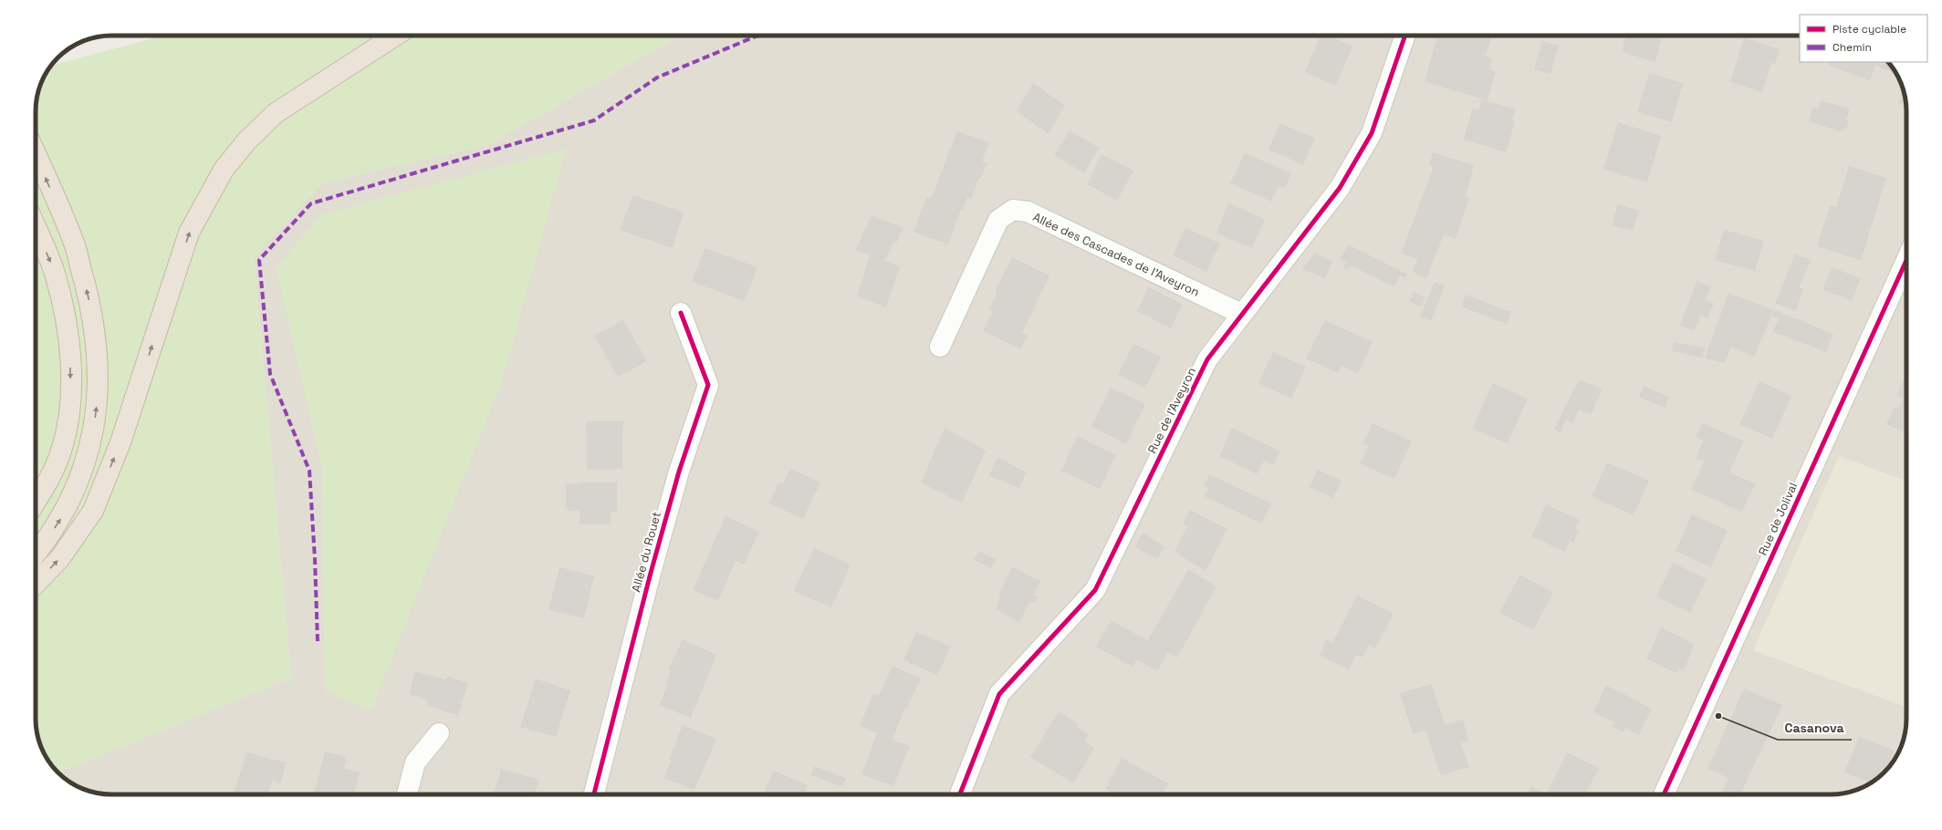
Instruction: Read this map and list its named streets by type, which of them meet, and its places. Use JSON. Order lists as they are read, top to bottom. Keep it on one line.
{"streets":{"street":["Allée des Cascades de l'Aveyron","Rue de l'Aveyron","Rue de Jolival","Allée du Rouet"]},"crossings":[["Allée des Cascades de l'Aveyron","Rue de l'Aveyron"]],"places":["Casanova"],"legend":["Piste cyclable","Chemin"]}
